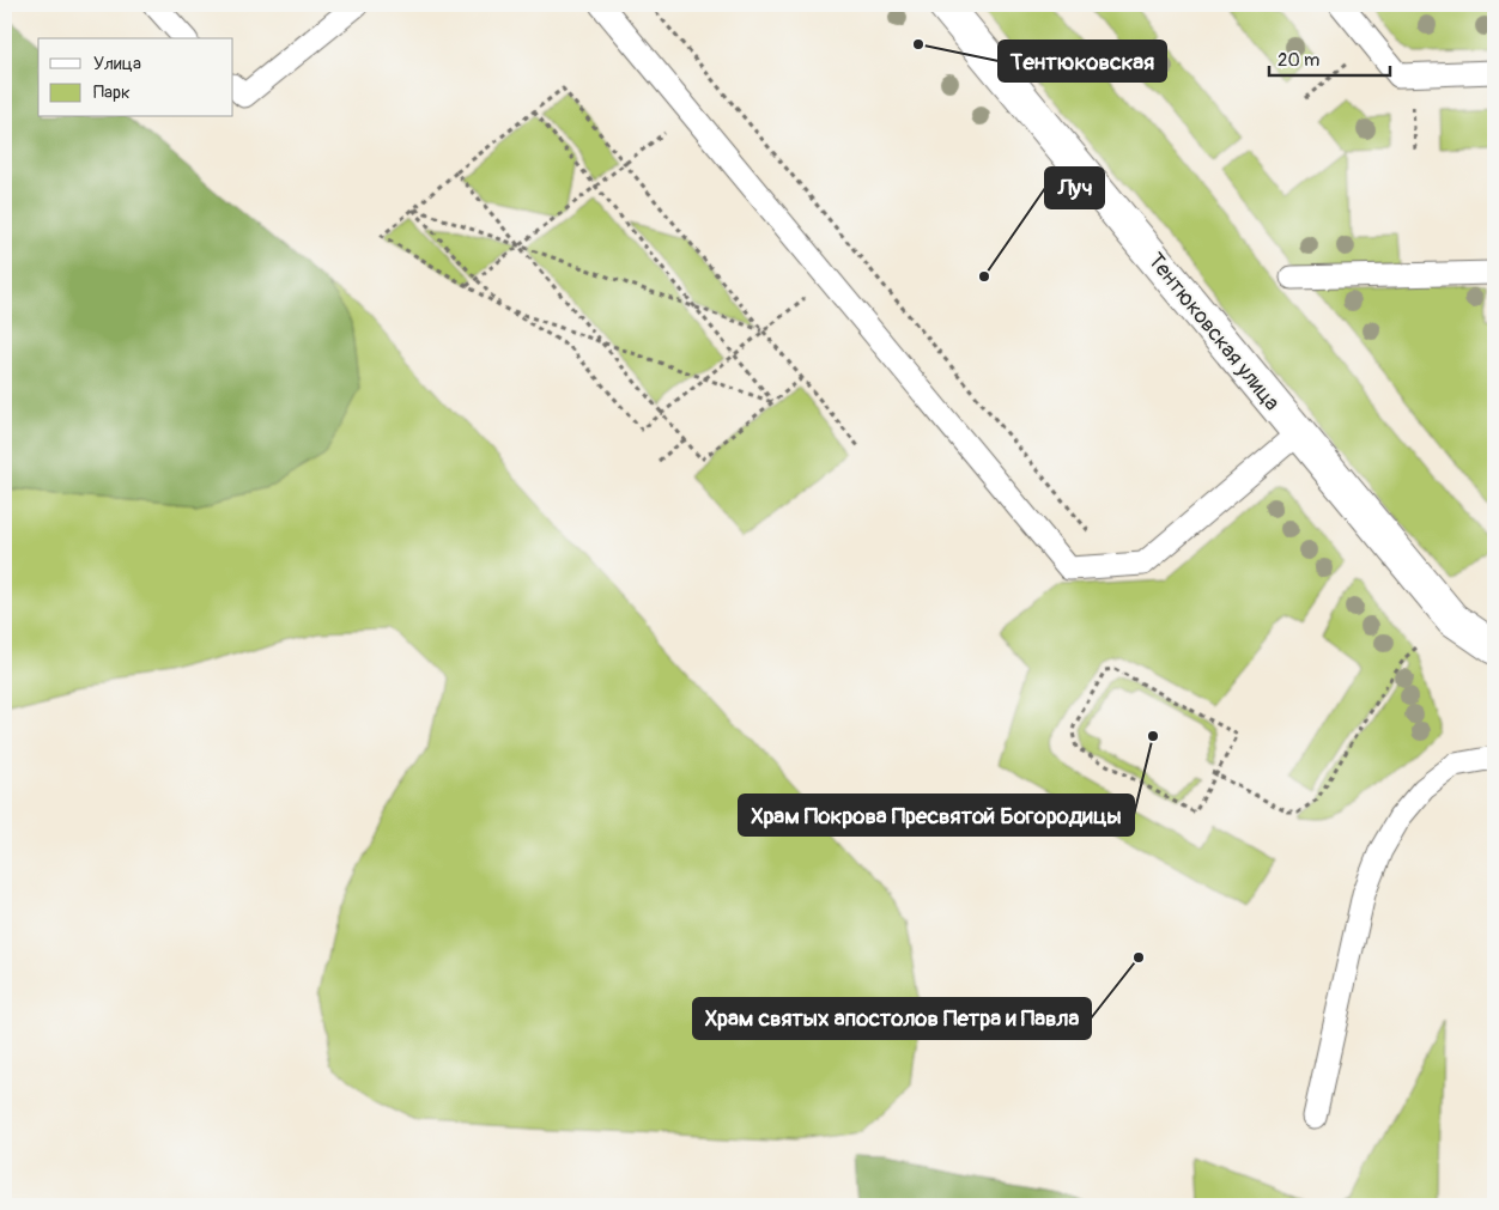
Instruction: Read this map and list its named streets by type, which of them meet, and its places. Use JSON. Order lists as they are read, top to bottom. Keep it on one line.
{"streets":{"street":["Тентюковская улица"]},"places":["Тентюковская","Луч","Храм Покрова Пресвятой Богородицы","Храм святых апостолов Петра и Павла"],"legend":["Улица","Парк"],"scale_bar":"20 m"}
